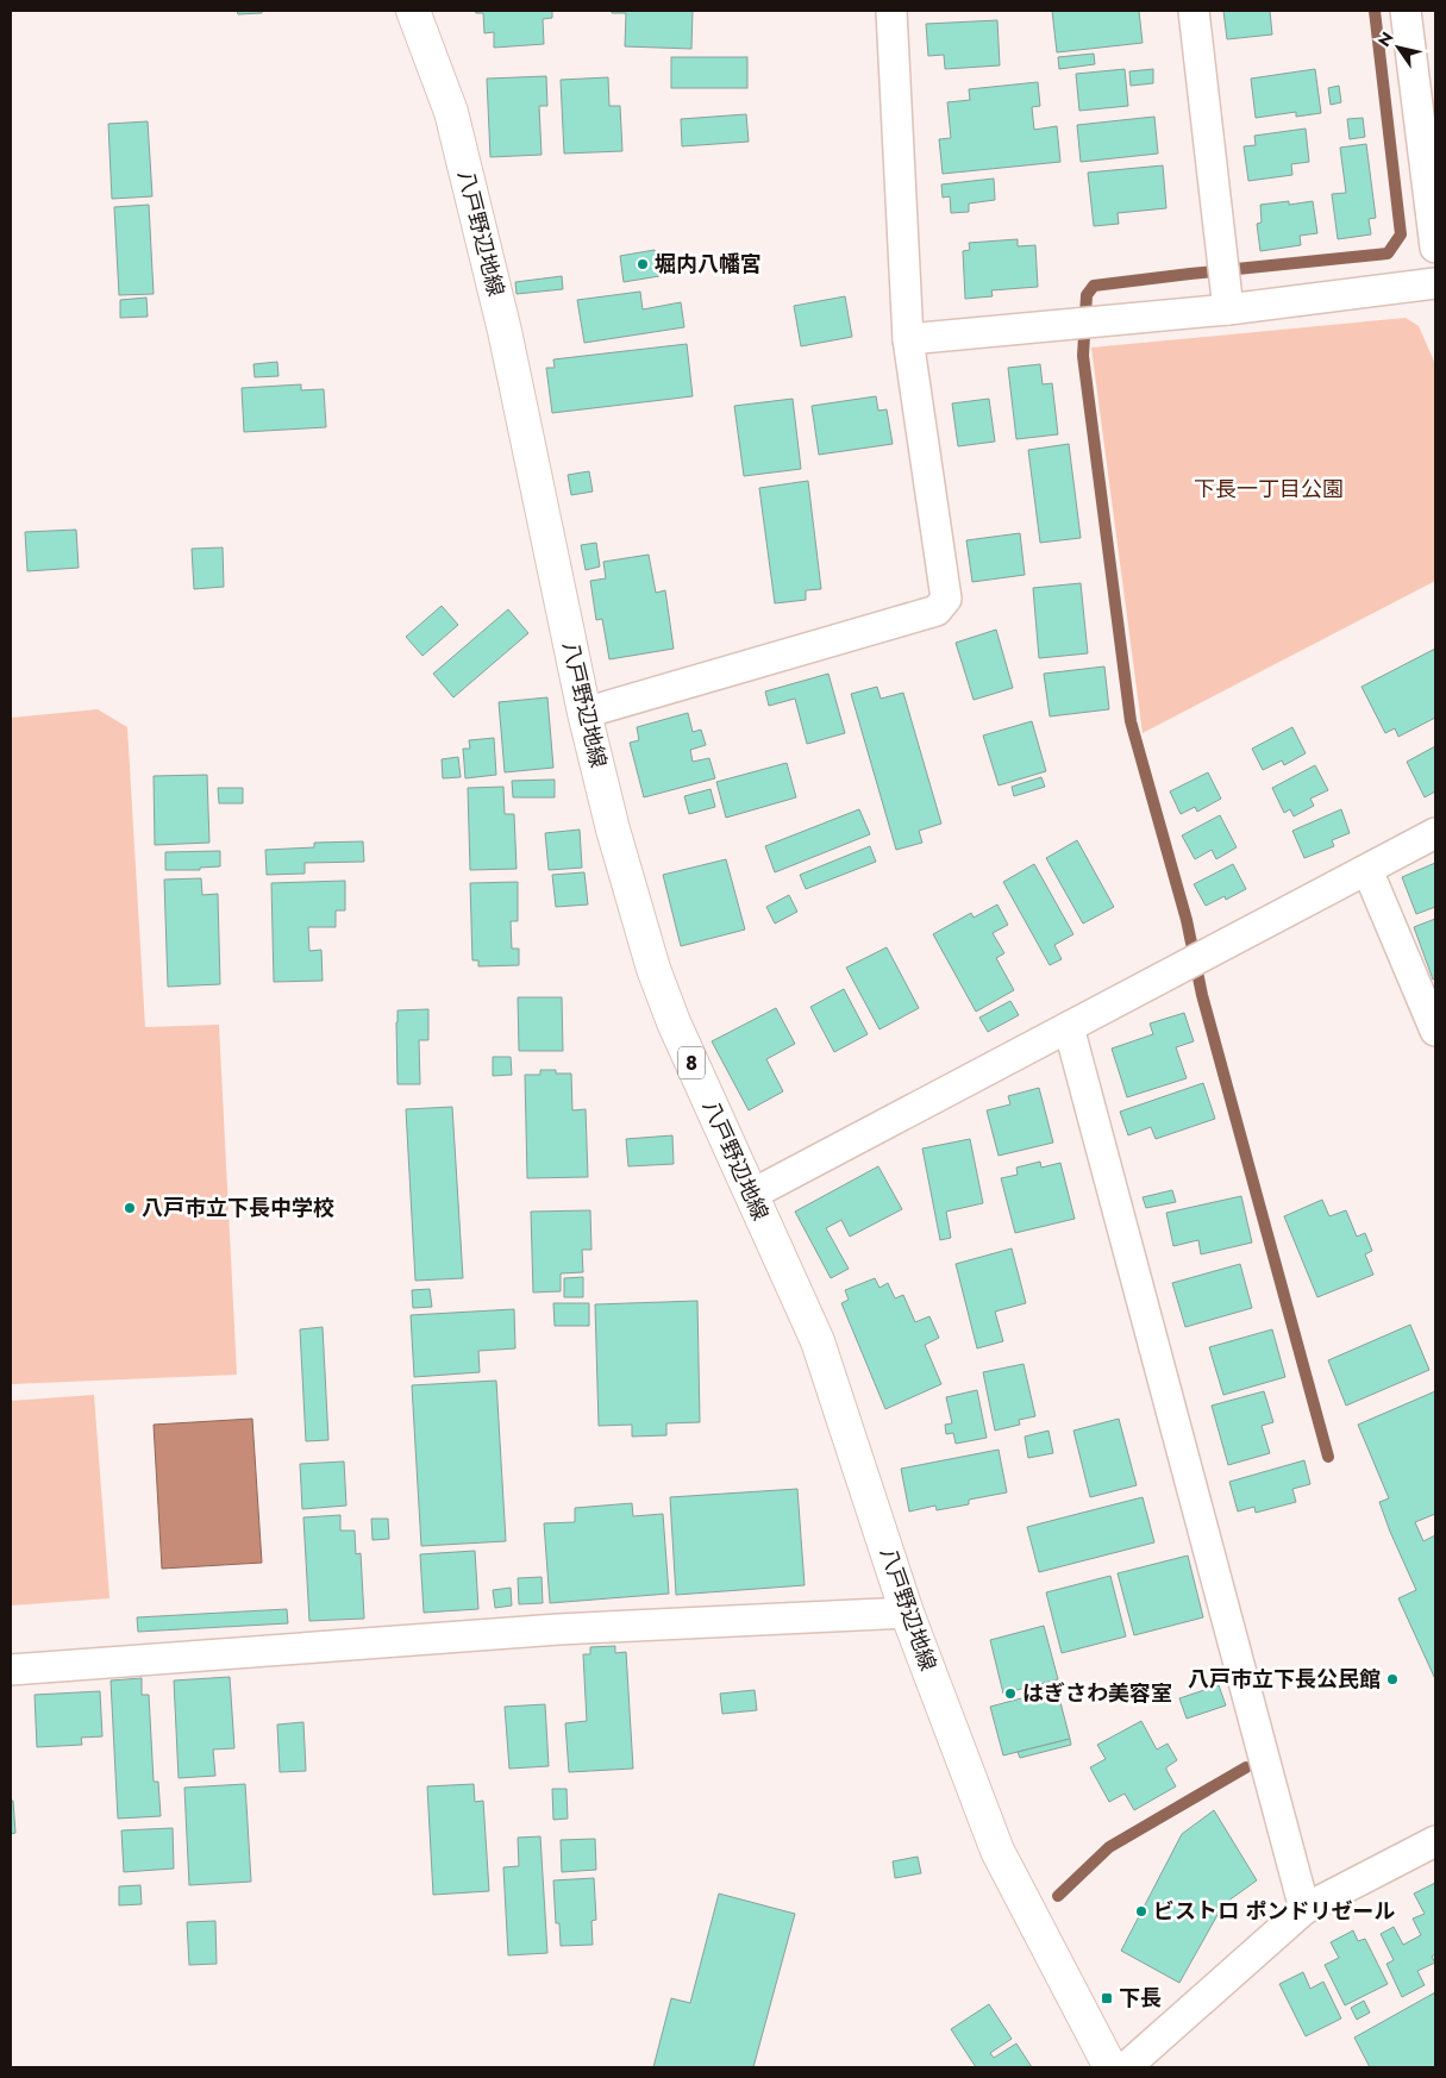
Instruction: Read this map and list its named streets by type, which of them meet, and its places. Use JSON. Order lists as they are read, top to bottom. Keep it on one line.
{"streets":{"main road":["八戸野辺地線","8"]},"parks":["下長一丁目公園"],"places":{"other":["堀内八幡宮","八戸市立下長中学校","八戸市立下長公民館","はぎさわ美容室","ビストロ ポンドリゼール"],"transit":["下長"]},"north":"top left"}
